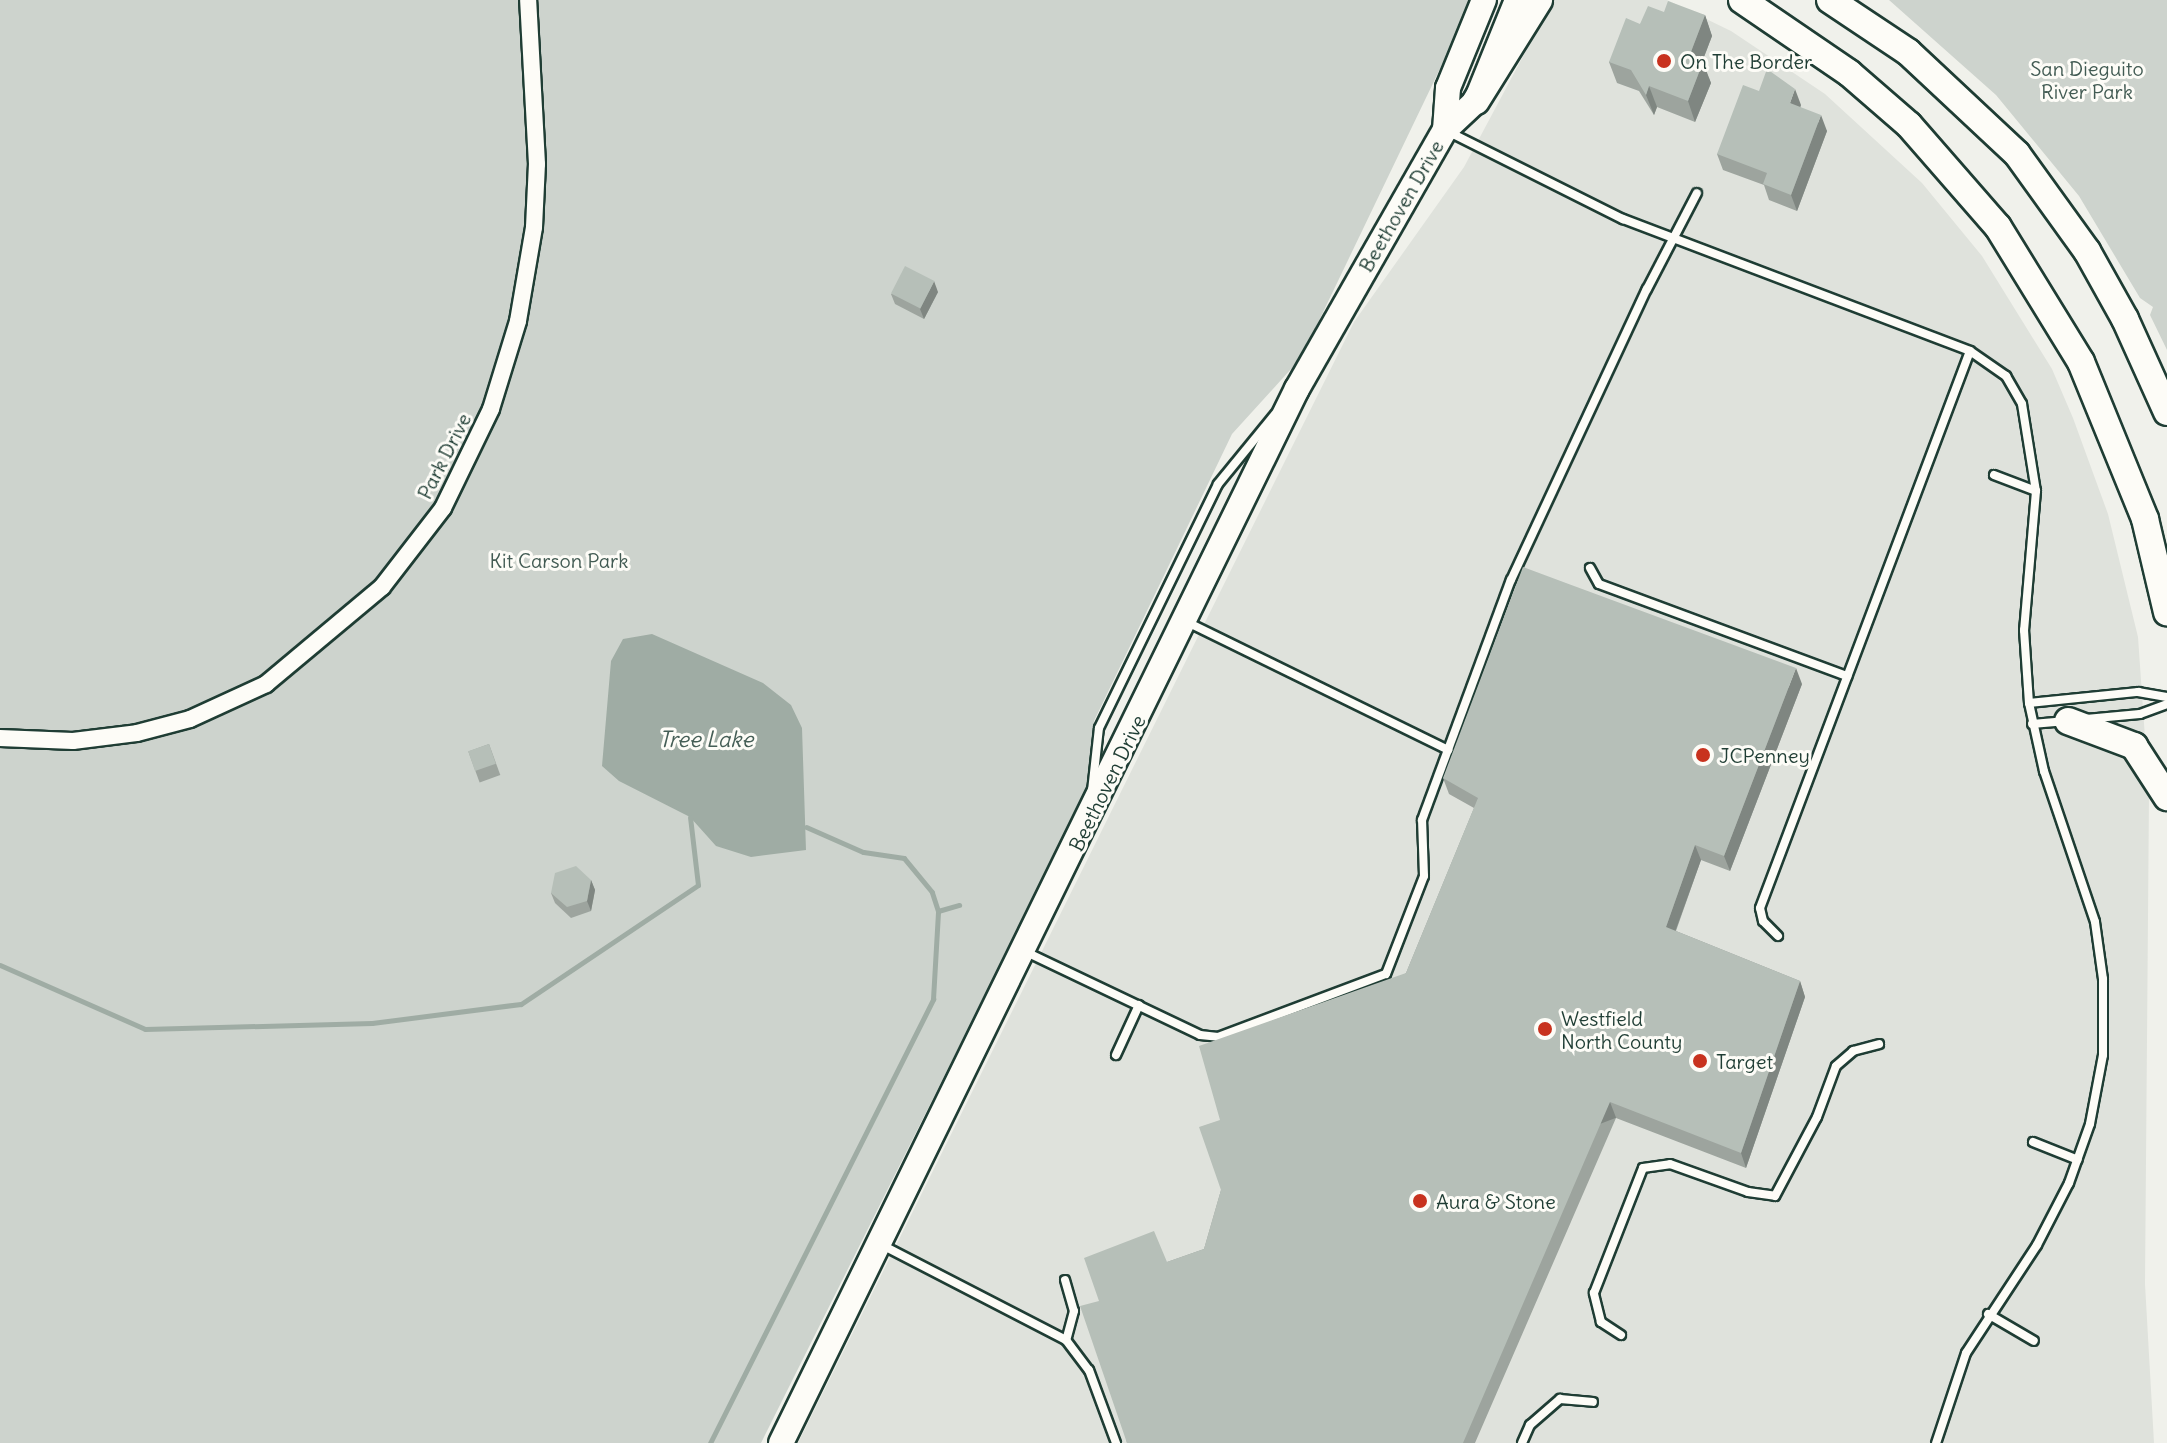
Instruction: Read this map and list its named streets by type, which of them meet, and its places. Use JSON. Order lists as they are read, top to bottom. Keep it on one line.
{"streets":{"main road":["Beethoven Drive"],"street":["Park Drive"]},"water":["Tree Lake"],"parks":["San Dieguito River Park","Kit Carson Park"],"places":["On The Border","JCPenney","Westfield North County","Target","Aura & Stone"]}
